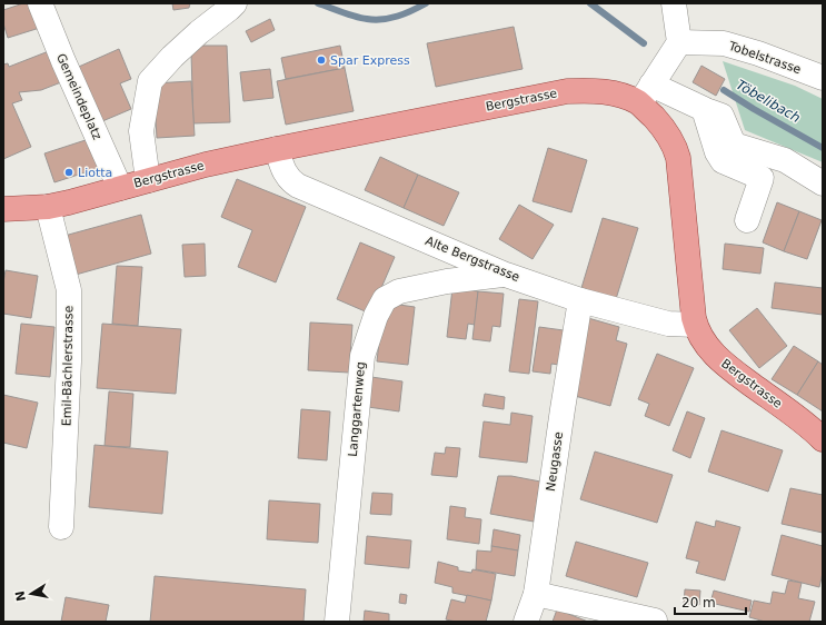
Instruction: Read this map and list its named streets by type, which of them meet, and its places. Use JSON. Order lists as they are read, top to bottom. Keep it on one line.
{"streets":{"main road":["Bergstrasse"],"street":["Tobelstrasse","Gemeindeplatz","Alte Bergstrasse","Emil-Bächlerstrasse","Langgartenweg","Neugasse"]},"crossings":[["Gemeindeplatz","Bergstrasse"],["Bergstrasse","Alte Bergstrasse"],["Bergstrasse","Emil-Bächlerstrasse"],["Alte Bergstrasse","Langgartenweg"],["Alte Bergstrasse","Neugasse"]],"water":["Töbelibach"],"places":["Spar Express","Liotta"],"scale_bar":"20 m","north":"left"}
